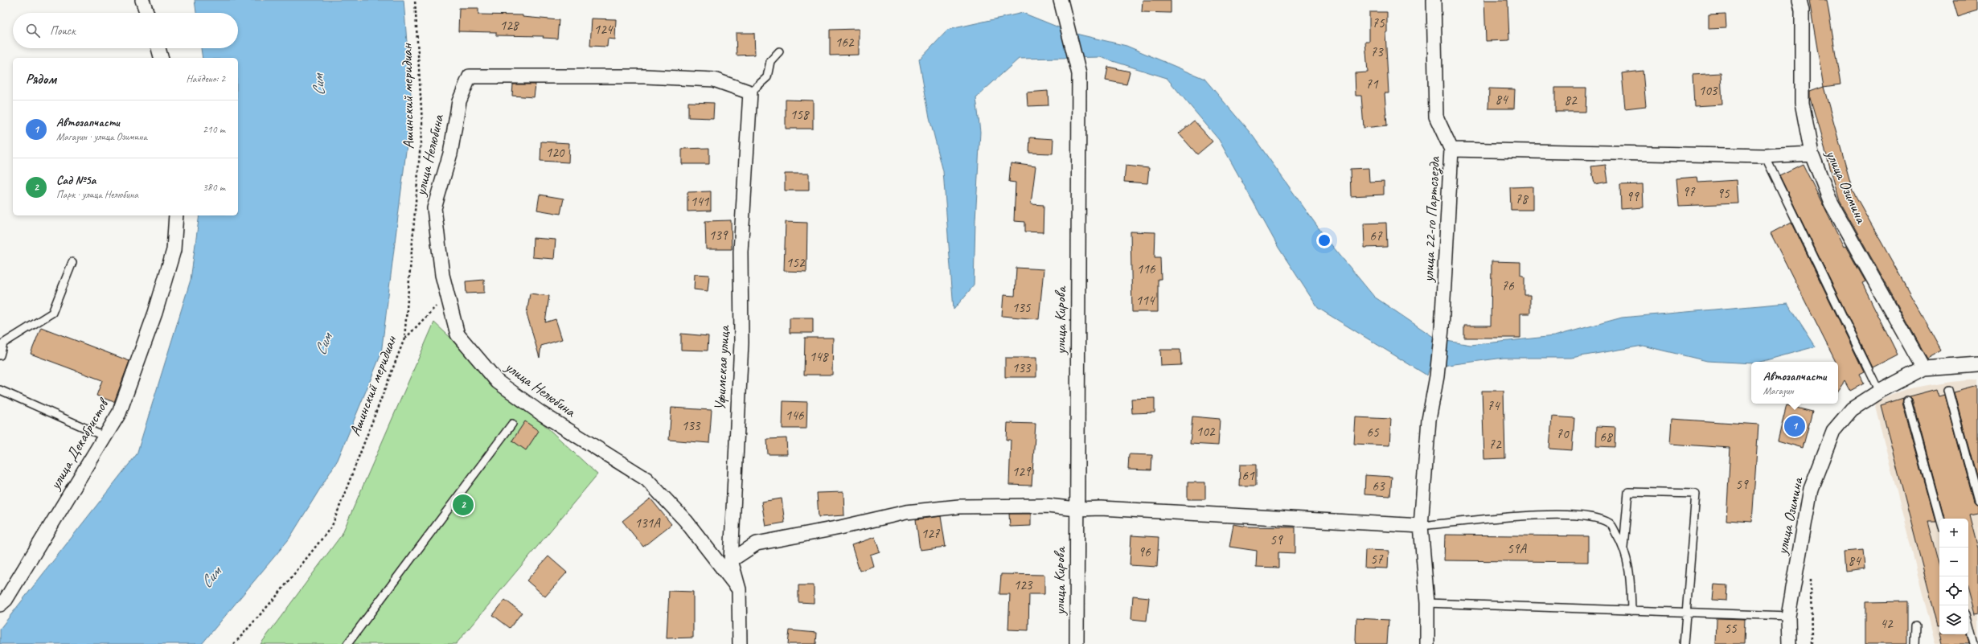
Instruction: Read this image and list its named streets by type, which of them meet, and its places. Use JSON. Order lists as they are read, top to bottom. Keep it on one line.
{"streets":{"street":["улица Нелюбина","улица Озимина","улица 22-го Партсъезда","улица Кирова","Уфимская улица","улица Декабристов"],"path":["Ашинский меридиан"]},"crossings":[["улица Нелюбина","Уфимская улица"]],"water":["Сим"],"house_numbers":["75","128","124","162","73","71","103","84","82","158","120","97","95","99","78","141","139","67","152","116","76","114","135","148","133","74","146","133","102","65","70","68","72","129","61","59","63","131А","127","59","59А","96","57","84","123","42","55"],"page":{"search":"Поиск","heading":["Рядом","Найдено: 2"],"list":[{"mark":"1","name":"Автозапчасти","note":"Магазин · улица Озимина","value":"210 m"},{"mark":"2","name":"Сад №5а","note":"Парк · улица Нелюбина","value":"380 m"}],"popup":["Автозапчасти","Магазин"],"pins":["1","2"],"map_buttons":["+","−"]}}
